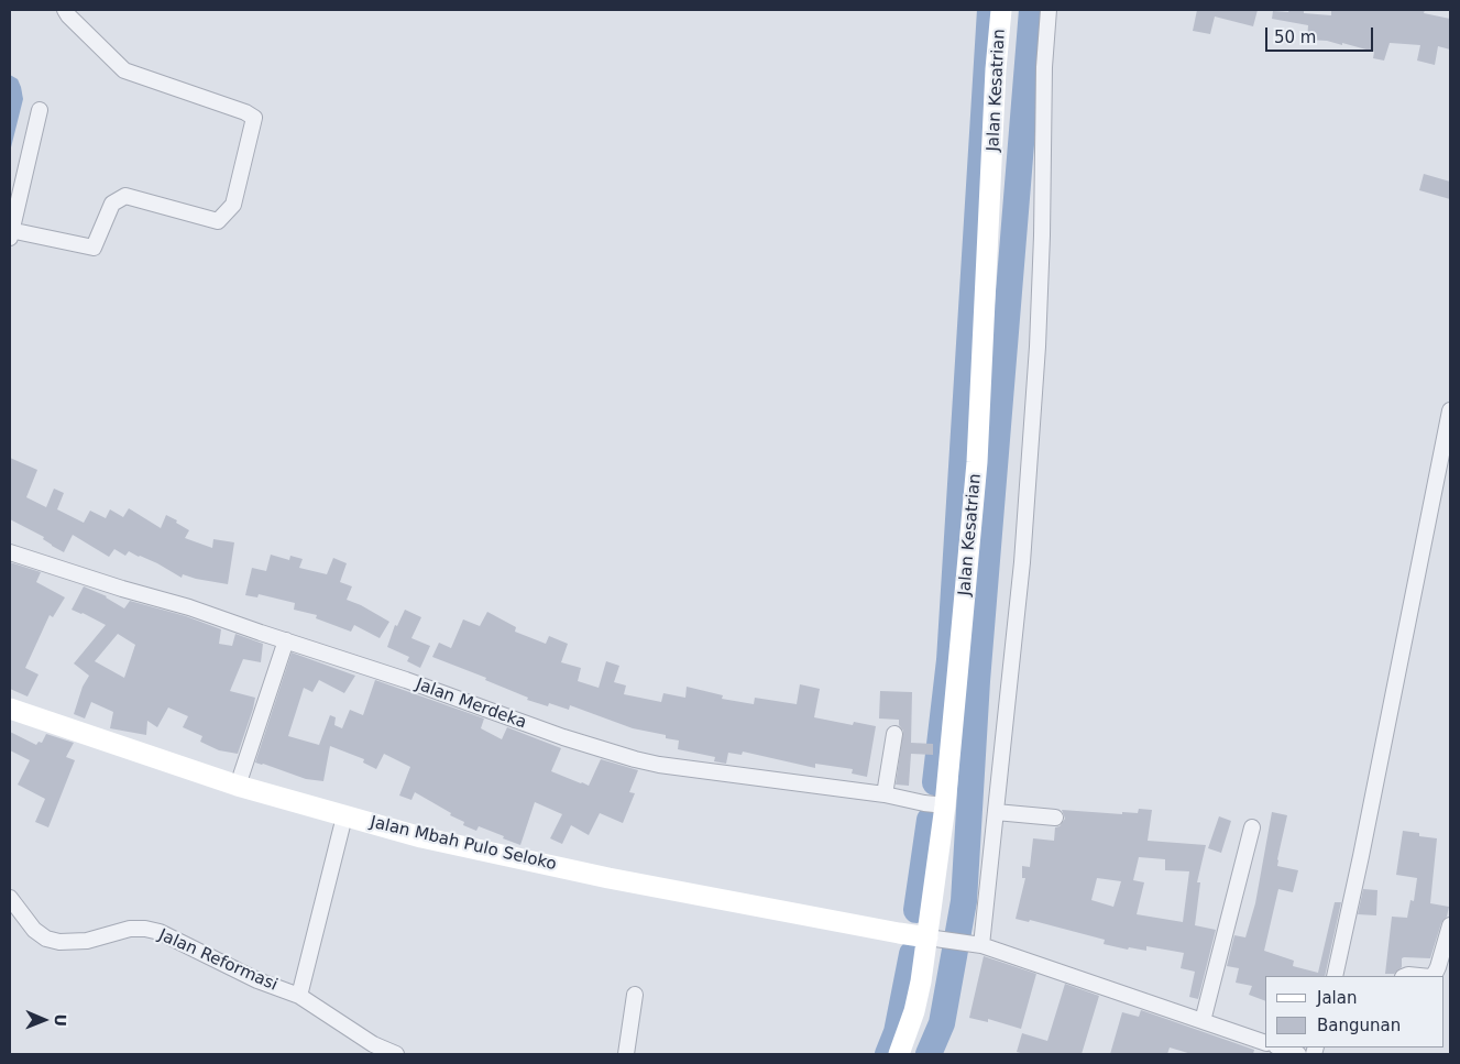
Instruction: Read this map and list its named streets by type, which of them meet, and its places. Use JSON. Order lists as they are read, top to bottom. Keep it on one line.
{"streets":{"street":["Jalan Kesatrian","Jalan Merdeka","Jalan Mbah Pulo Seloko","Jalan Reformasi"]},"crossings":[["Jalan Kesatrian","Jalan Merdeka"],["Jalan Kesatrian","Jalan Mbah Pulo Seloko"]],"legend":["Jalan","Bangunan"],"scale_bar":"50 m","north":"right"}
